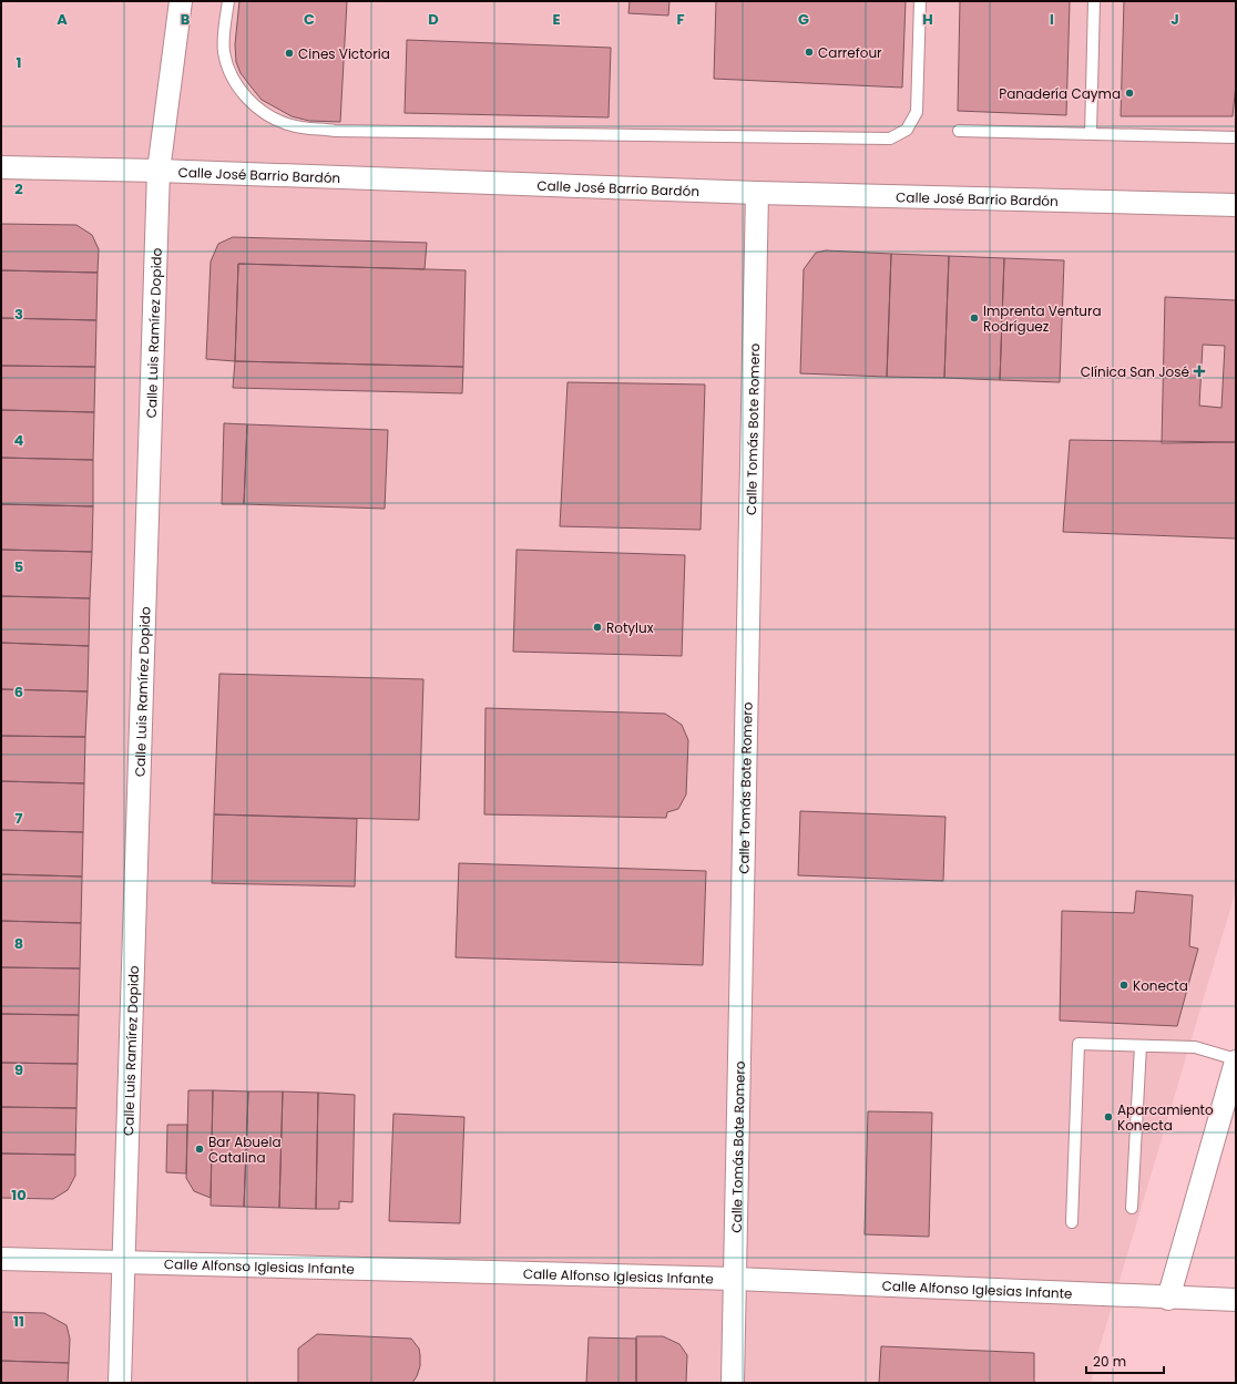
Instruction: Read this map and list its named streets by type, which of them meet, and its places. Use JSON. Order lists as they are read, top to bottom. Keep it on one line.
{"streets":{"street":["Calle José Barrio Bardón","Calle Luis Ramírez Dopido","Calle Tomás Bote Romero","Calle Alfonso Iglesias Infante"]},"crossings":[["Calle José Barrio Bardón","Calle Luis Ramírez Dopido"],["Calle José Barrio Bardón","Calle Tomás Bote Romero"],["Calle Luis Ramírez Dopido","Calle Alfonso Iglesias Infante"],["Calle Tomás Bote Romero","Calle Alfonso Iglesias Infante"]],"places":{"other":["Carrefour","Cines Victoria","Panadería Cayma","Imprenta Ventura Rodríguez","Rotylux","Konecta","Aparcamiento Konecta","Bar Abuela Catalina"],"health":["Clínica San José"]},"scale_bar":"20 m","grid":{"columns":["A","B","C","D","E","F","G","H","I","J"],"rows":["1","2","3","4","5","6","7","8","9","10","11"]}}
